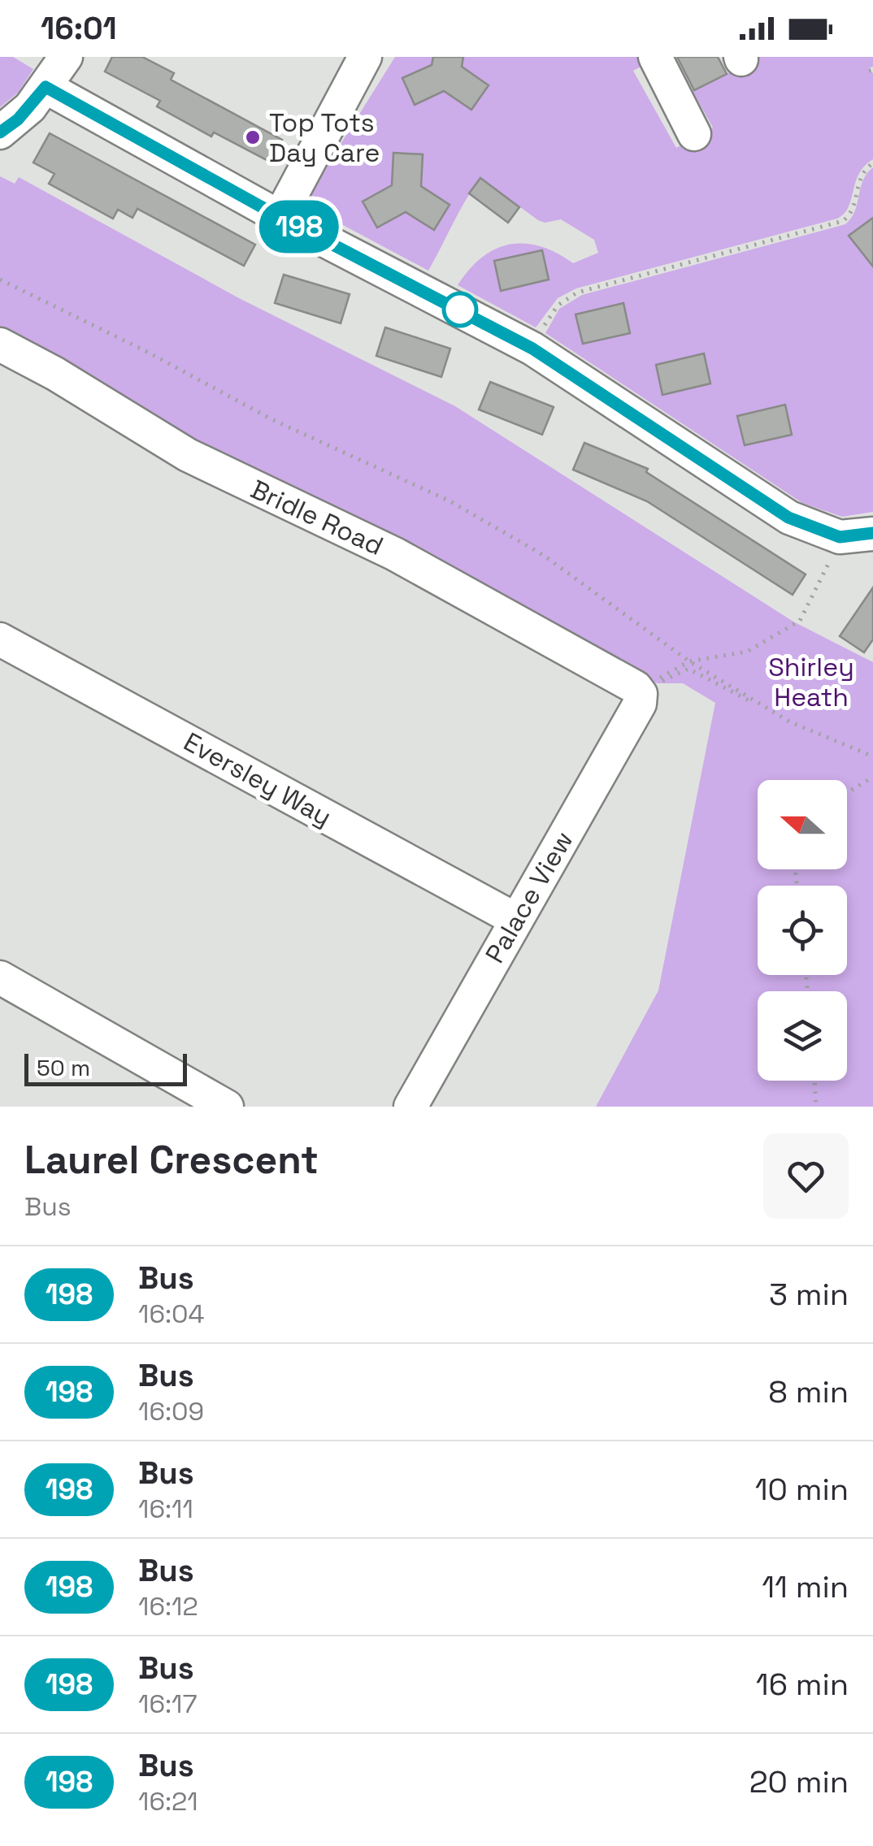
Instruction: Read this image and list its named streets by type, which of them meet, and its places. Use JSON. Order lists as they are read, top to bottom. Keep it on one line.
{"streets":{"street":["Bridle Road","Eversley Way","Palace View"]},"crossings":[["Bridle Road","Palace View"],["Eversley Way","Palace View"]],"parks":["Shirley Heath"],"places":["Top Tots Day Care"],"lines":["bus line 198"],"scale_bar":"50 m","north":"left","page":{"status":"16:01","on_map":"198","scale":"50 m","heading":["Laurel Crescent","Bus"],"list":[{"mark":"198","name":"Bus","note":"16:04","value":"3 min"},{"mark":"198","name":"Bus","note":"16:09","value":"8 min"},{"mark":"198","name":"Bus","note":"16:11","value":"10 min"},{"mark":"198","name":"Bus","note":"16:12","value":"11 min"},{"mark":"198","name":"Bus","note":"16:17","value":"16 min"},{"mark":"198","name":"Bus","note":"16:21","value":"20 min"}]}}
